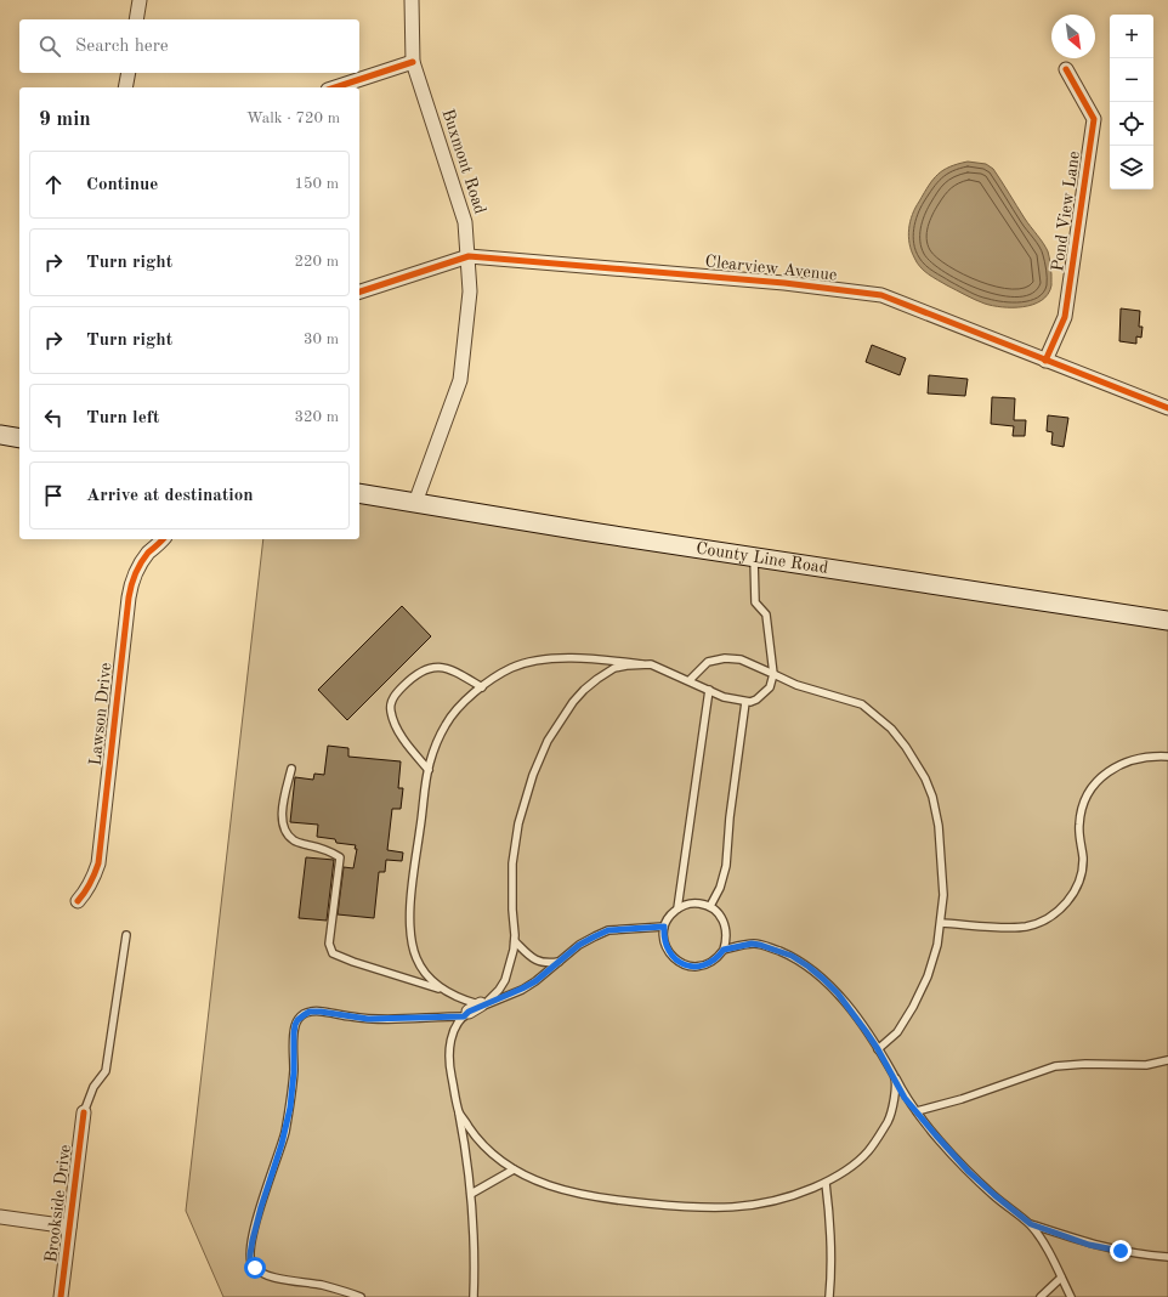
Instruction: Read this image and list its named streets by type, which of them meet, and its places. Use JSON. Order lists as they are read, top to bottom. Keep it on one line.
{"streets":{"main road":["County Line Road"],"street":["Buxmont Road","Pond View Lane","Clearview Avenue","Lawson Drive","Brookside Drive"]},"crossings":[["Buxmont Road","Clearview Avenue"],["Buxmont Road","County Line Road"],["Pond View Lane","Clearview Avenue"]],"north":"bottom right","page":{"map_buttons":["+","−"],"search":"Search here","heading":["9 min","Walk · 720 m"],"list":[["Continue","150 m"],["Turn right","220 m"],["Turn right","30 m"],["Turn left","320 m"],"Arrive at destination"]}}
